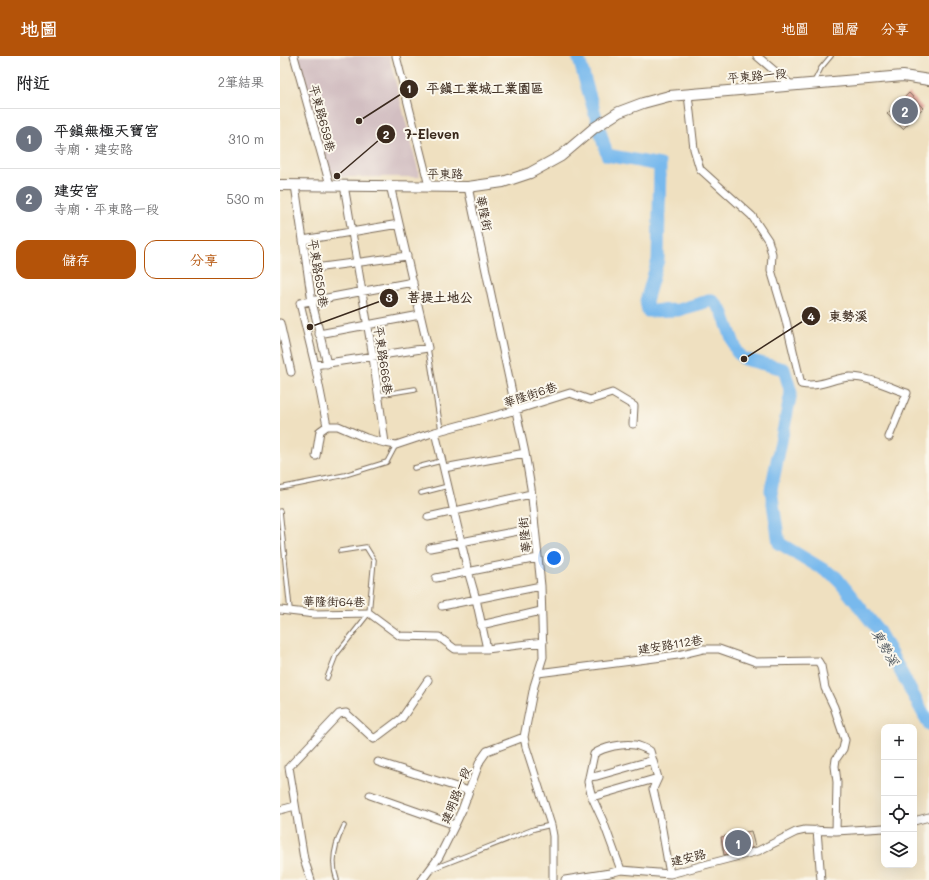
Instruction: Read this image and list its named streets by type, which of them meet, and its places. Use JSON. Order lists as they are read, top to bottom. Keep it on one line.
{"streets":{"street":["平東路一段","平東路659巷","平東路","華隆街","平東路650巷","平東路666巷","華隆街6巷","華隆街64巷","建安路112巷","建明路一段","建安路"]},"crossings":[["平東路一段","平東路"],["平東路659巷","平東路"],["平東路","華隆街"],["平東路","平東路650巷"],["平東路","平東路666巷"],["華隆街","華隆街6巷"],["華隆街","華隆街64巷"],["華隆街","建安路112巷"],["華隆街","建明路一段"],["建安路112巷","建安路"]],"water":["東勢溪"],"places":["平鎮工業城工業園區","7-Eleven","菩提土地公","東勢溪"],"page":{"header":"地圖","nav":["地圖","圖層","分享"],"heading":["附近","2筆結果"],"pins":["2","1"],"list":[{"mark":"1","name":"平鎮無極天寶宮","note":"寺廟 · 建安路","value":"310 m"},{"mark":"2","name":"建安宮","note":"寺廟 · 平東路一段","value":"530 m"}],"buttons":["儲存","分享"],"map_buttons":["+","−"]}}
